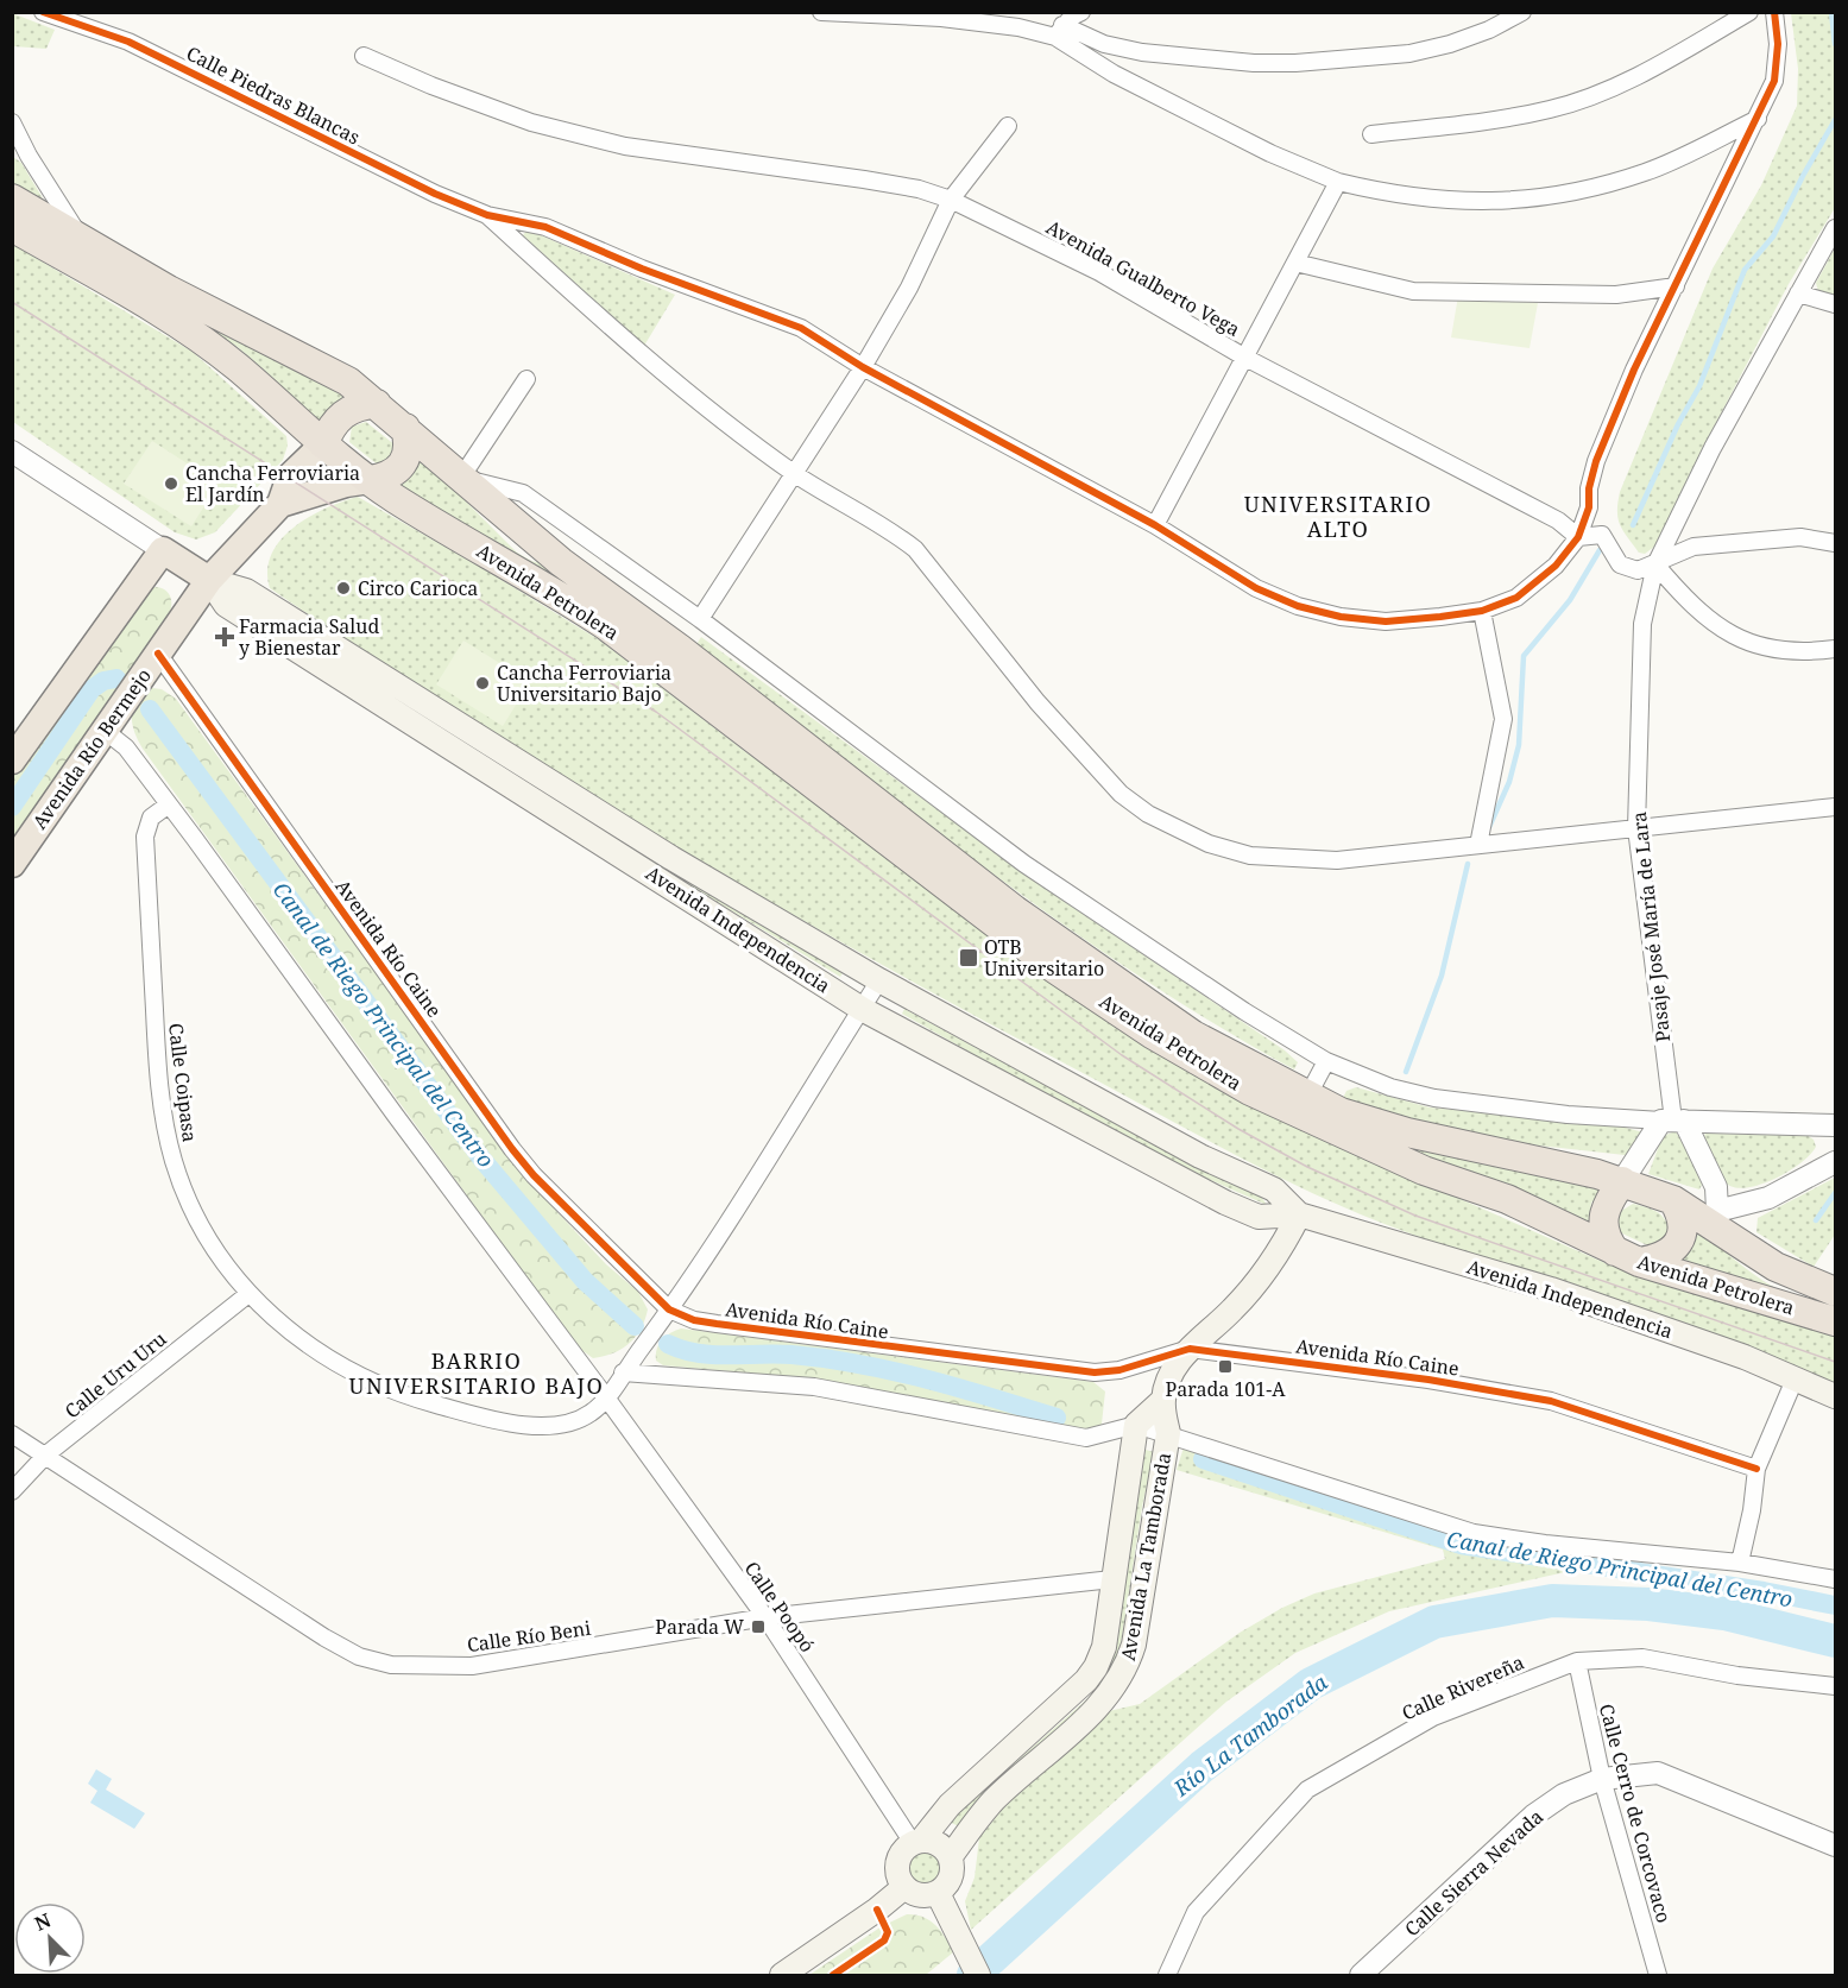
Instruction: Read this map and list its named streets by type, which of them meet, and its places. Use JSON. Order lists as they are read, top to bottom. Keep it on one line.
{"streets":{"highway":["Avenida Petrolera"],"main road":["Avenida Río Bermejo","Avenida Independencia","Avenida La Tamborada"],"street":["Calle Piedras Blancas","Avenida Gualberto Vega","Pasaje José María de Lara","Avenida Río Caine","Calle Coipasa","Calle Uru Uru","Calle Poopó","Calle Río Beni","Calle Rivereña","Calle Cerro de Corcovaco","Calle Sierra Nevada"]},"crossings":[["Avenida Gualberto Vega","Pasaje José María de Lara"],["Avenida Petrolera","Avenida Río Bermejo"],["Avenida Río Bermejo","Avenida Independencia"],["Avenida Río Bermejo","Avenida Río Caine"],["Calle Coipasa","Calle Uru Uru"],["Calle Coipasa","Calle Poopó"],["Calle Uru Uru","Calle Río Beni"],["Avenida La Tamborada","Calle Poopó"],["Avenida La Tamborada","Calle Río Beni"],["Calle Poopó","Calle Río Beni"],["Calle Rivereña","Calle Cerro de Corcovaco"],["Calle Cerro de Corcovaco","Calle Sierra Nevada"]],"districts":["UNIVERSITARIO ALTO","BARRIO UNIVERSITARIO BAJO"],"water":["Canal de Riego Principal del Centro","Río La Tamborada"],"places":{"other":["Cancha Ferroviaria El Jardín","Circo Carioca","Cancha Ferroviaria Universitario Bajo"],"health":["Farmacia Salud y Bienestar"],"transit":["OTB Universitario","Parada 101-A","Parada W"]},"north":"top left"}
